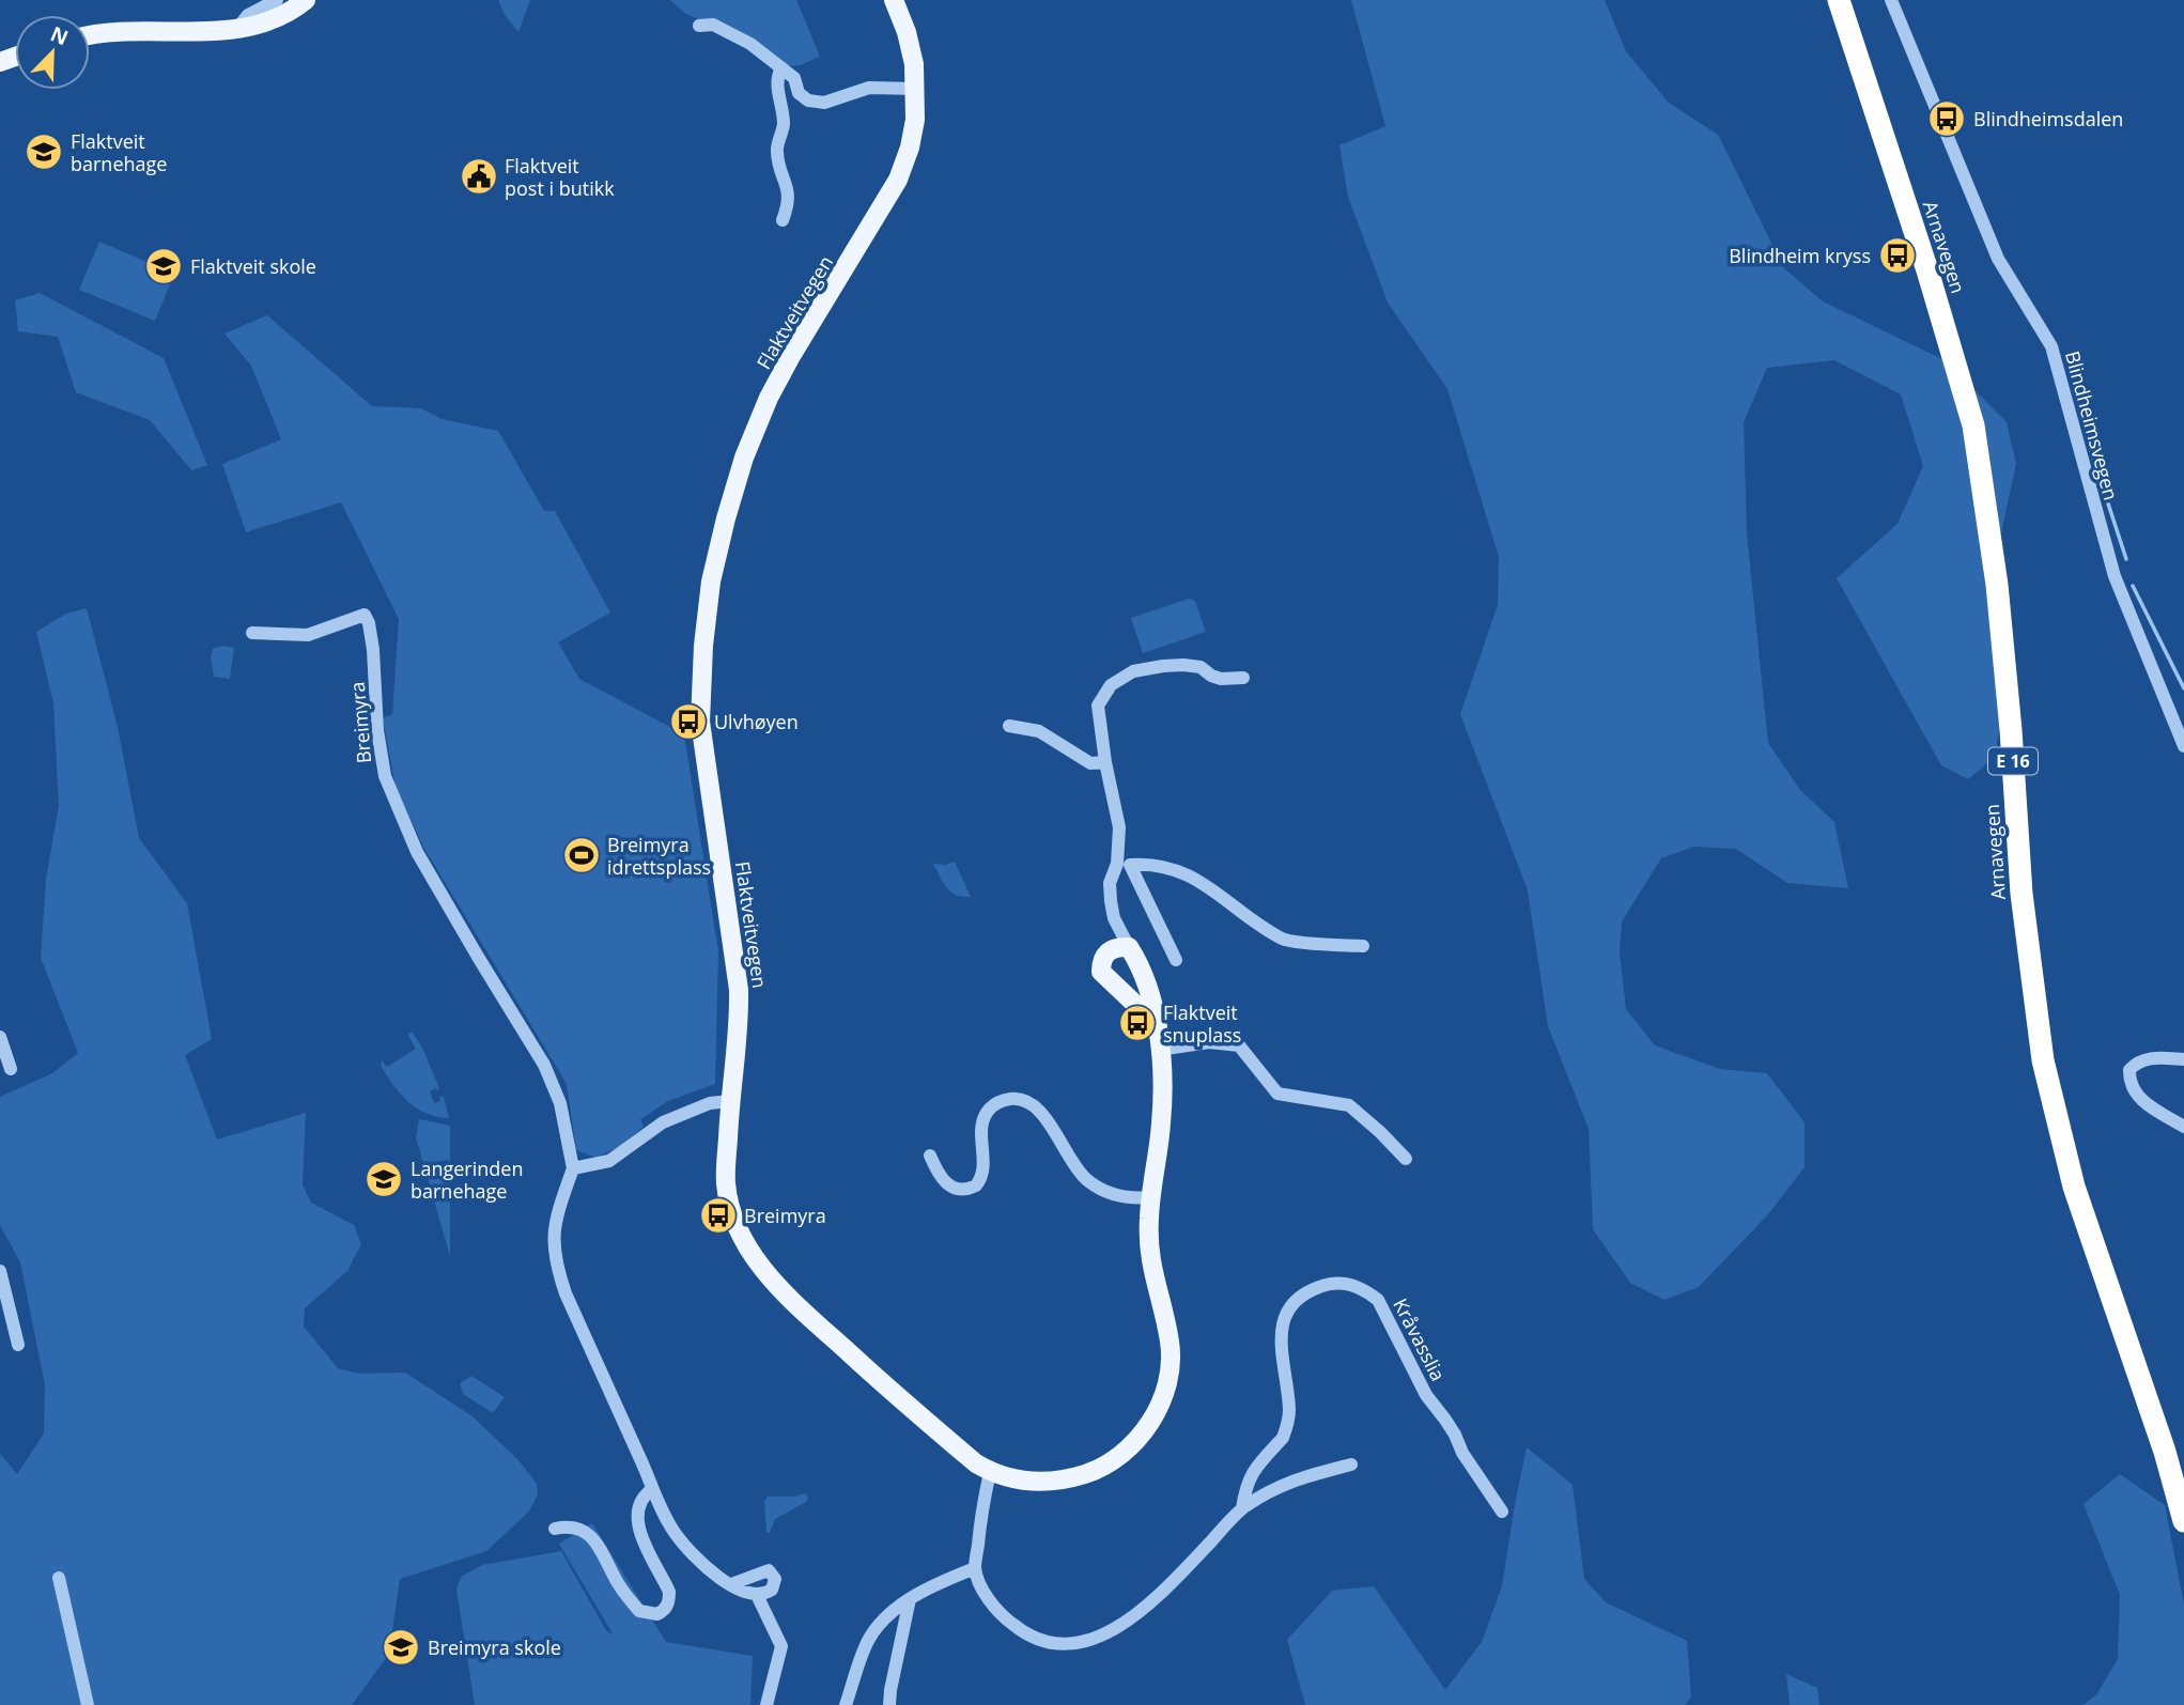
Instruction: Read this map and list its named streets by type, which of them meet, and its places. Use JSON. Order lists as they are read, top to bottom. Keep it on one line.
{"streets":{"highway":["Arnavegen","E 16"],"main road":["Flaktveitvegen"],"street":["Blindheimsvegen","Breimyra","Kråvasslia"]},"places":{"bus stop":["Blindheimsdalen","Blindheim kryss","Ulvhøyen","Flaktveit snuplass","Breimyra"],"school or university":["Flaktveit barnehage","Flaktveit skole","Langerinden barnehage","Breimyra skole"],"public building":["Flaktveit post i butikk"],"sports":["Breimyra idrettsplass"]},"north":"top right"}
